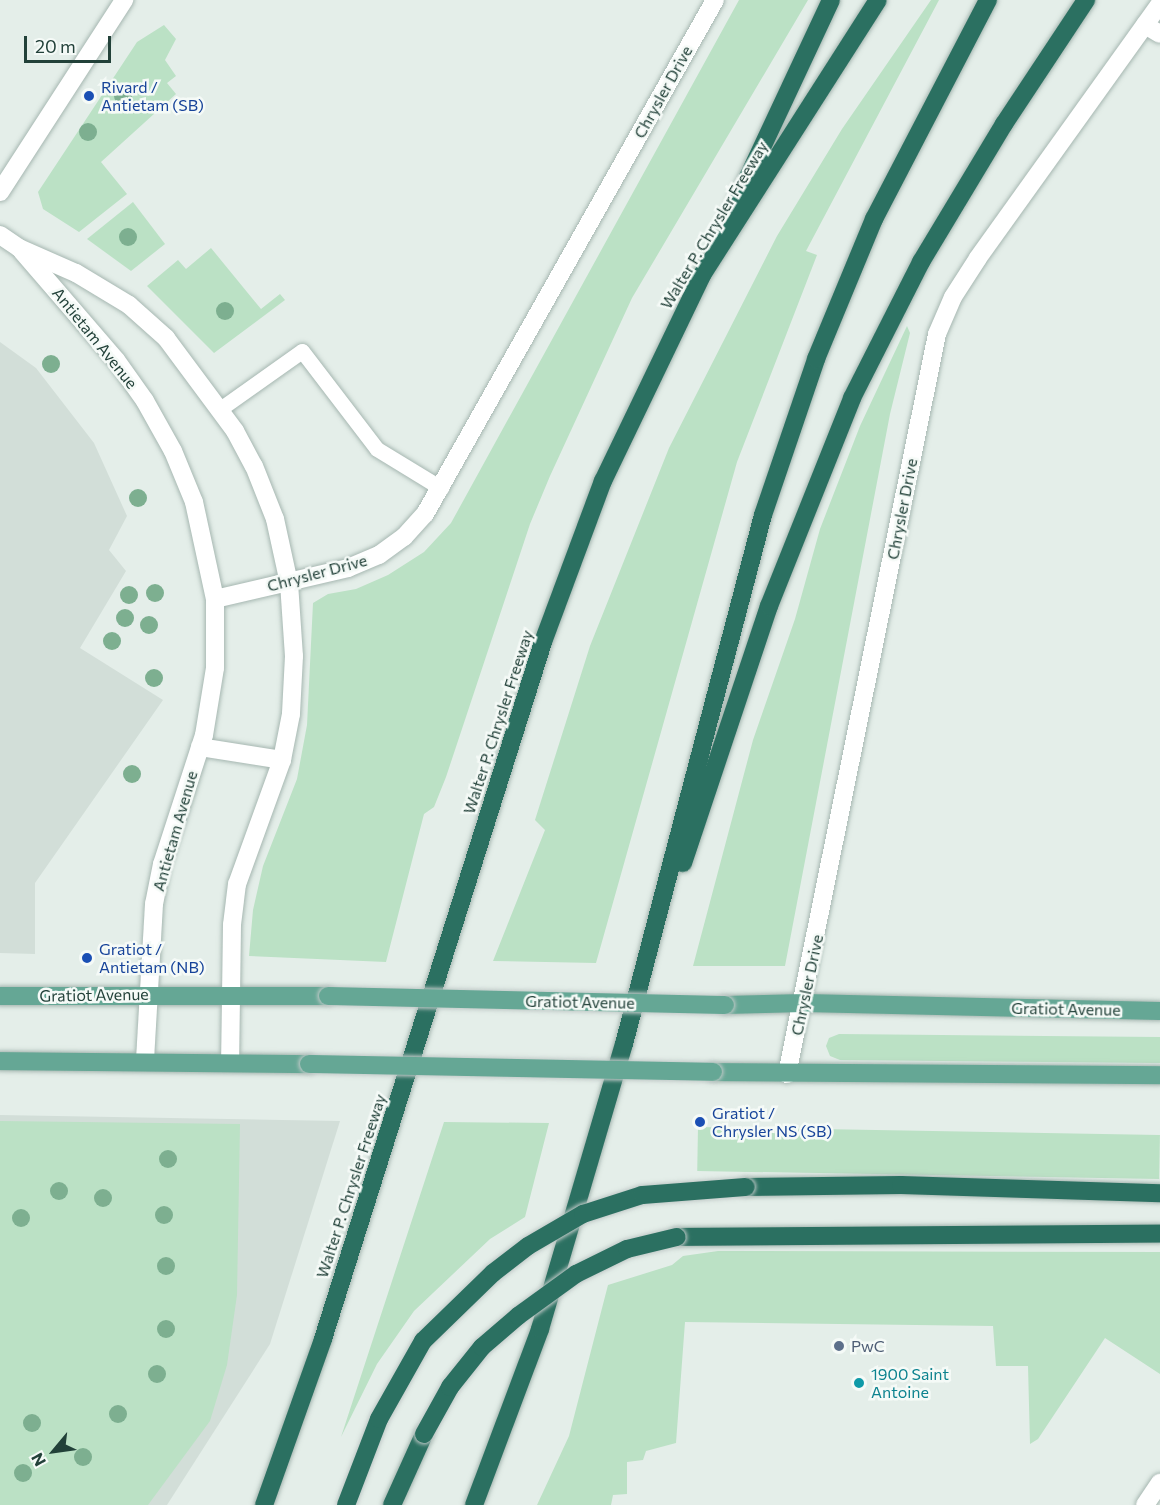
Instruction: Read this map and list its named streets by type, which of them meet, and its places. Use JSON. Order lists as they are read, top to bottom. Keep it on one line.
{"streets":{"highway":["Walter P. Chrysler Freeway"],"main road":["Gratiot Avenue"],"street":["Chrysler Drive","Antietam Avenue"]},"crossings":[["Chrysler Drive","Antietam Avenue"],["Chrysler Drive","Gratiot Avenue"],["Antietam Avenue","Gratiot Avenue"]],"places":["Rivard / Antietam (SB)","Gratiot / Antietam (NB)","Gratiot / Chrysler NS (SB)","PwC","1900 Saint Antoine"],"scale_bar":"20 m","north":"bottom left"}
